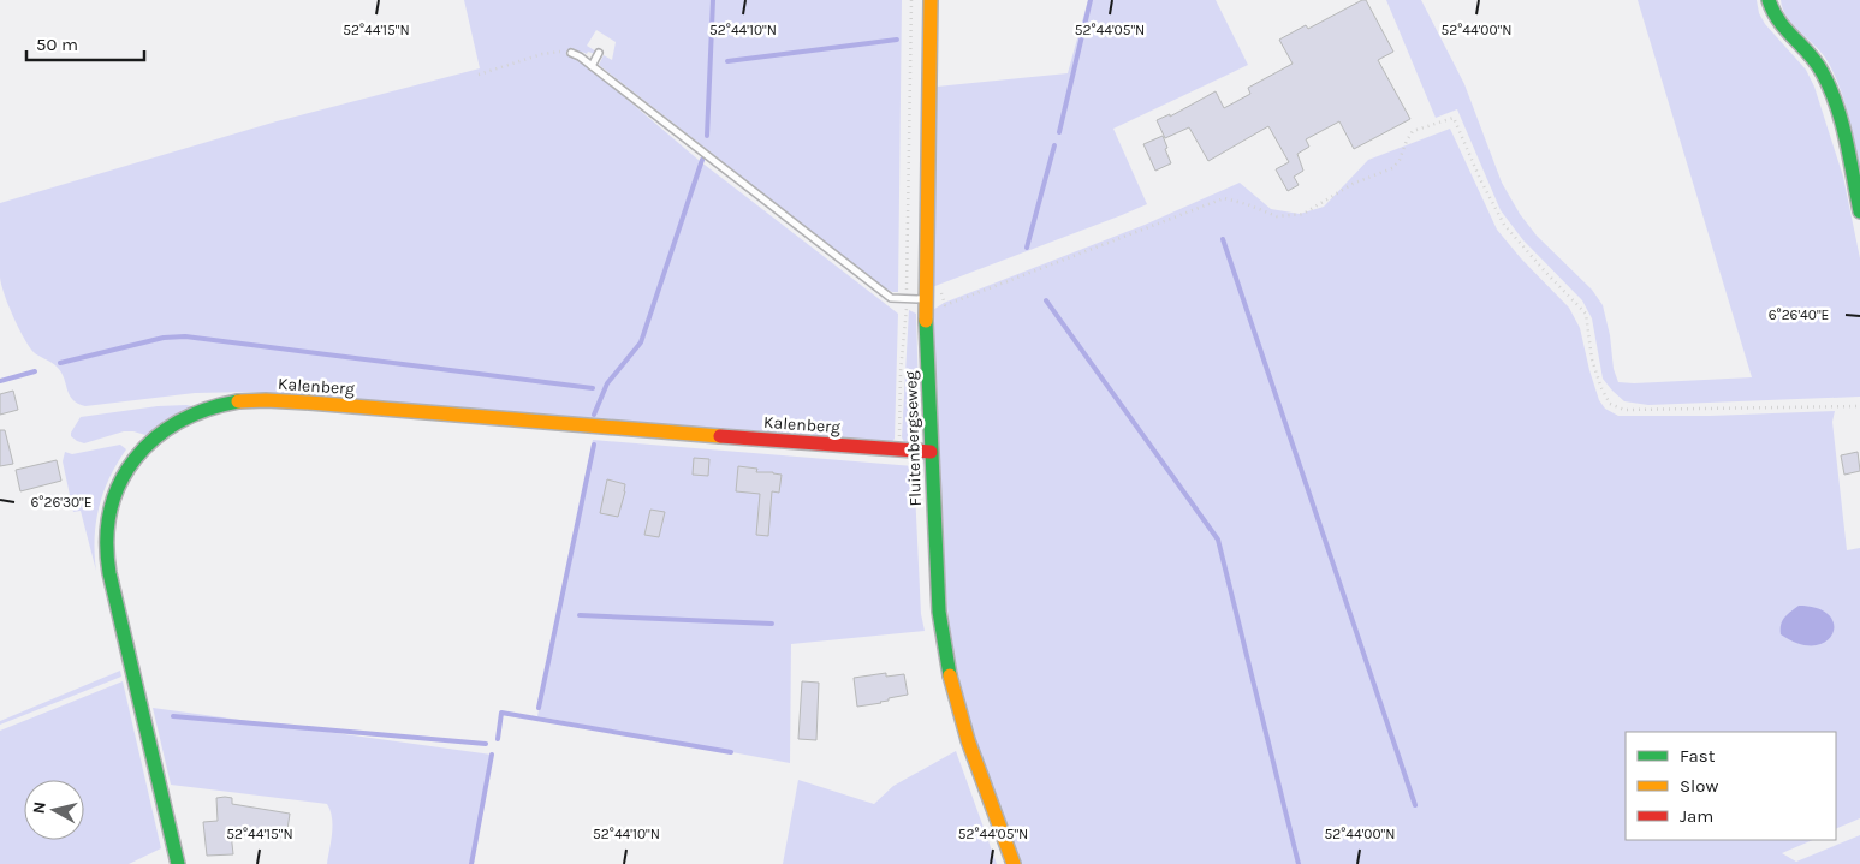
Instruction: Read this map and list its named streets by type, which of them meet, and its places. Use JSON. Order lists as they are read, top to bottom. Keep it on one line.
{"streets":{"street":["Kalenberg","Fluitenbergseweg"]},"crossings":[["Kalenberg","Fluitenbergseweg"]],"legend":["Fast","Slow","Jam"],"scale_bar":"50 m","north":"left","coordinates":["52°44'15\"N","52°44'10\"N","52°44'05\"N","52°44'00\"N","6°26'40\"E","6°26'30\"E"]}
